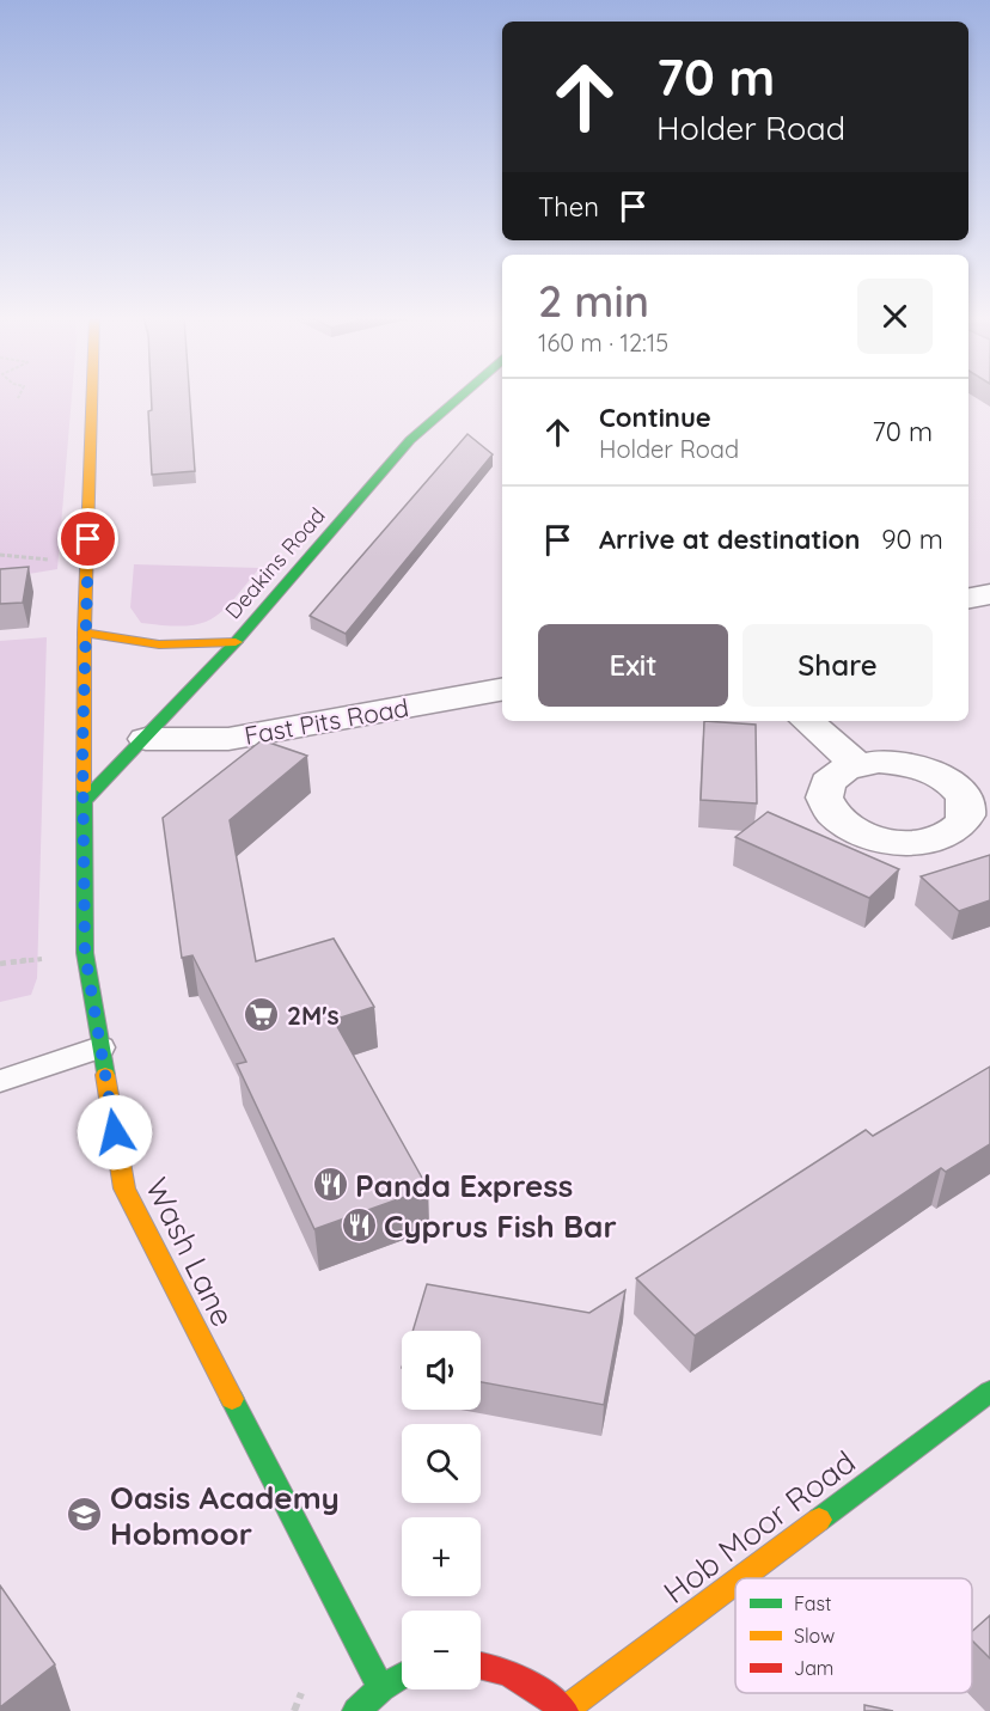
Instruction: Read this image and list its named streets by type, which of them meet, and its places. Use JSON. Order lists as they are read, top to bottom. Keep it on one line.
{"streets":{"street":["Deakins Road","Fast Pits Road","Wash Lane","Hob Moor Road"]},"crossings":[["Deakins Road","Fast Pits Road"],["Deakins Road","Wash Lane"]],"places":{"supermarket":["2M's"],"restaurant":["Panda Express","Cyprus Fish Bar"],"school or university":["Oasis Academy Hobmoor"]},"legend":["Fast","Slow","Jam"],"page":{"turn":["70 m","Holder Road"],"then":"Then","heading":["2 min","160 m · 12:15"],"list":[{"name":"Continue","note":"Holder Road","value":"70 m"},{"name":"Arrive at destination","value":"90 m"}],"buttons":["Exit","Share"],"map_buttons":["+","−"]}}
